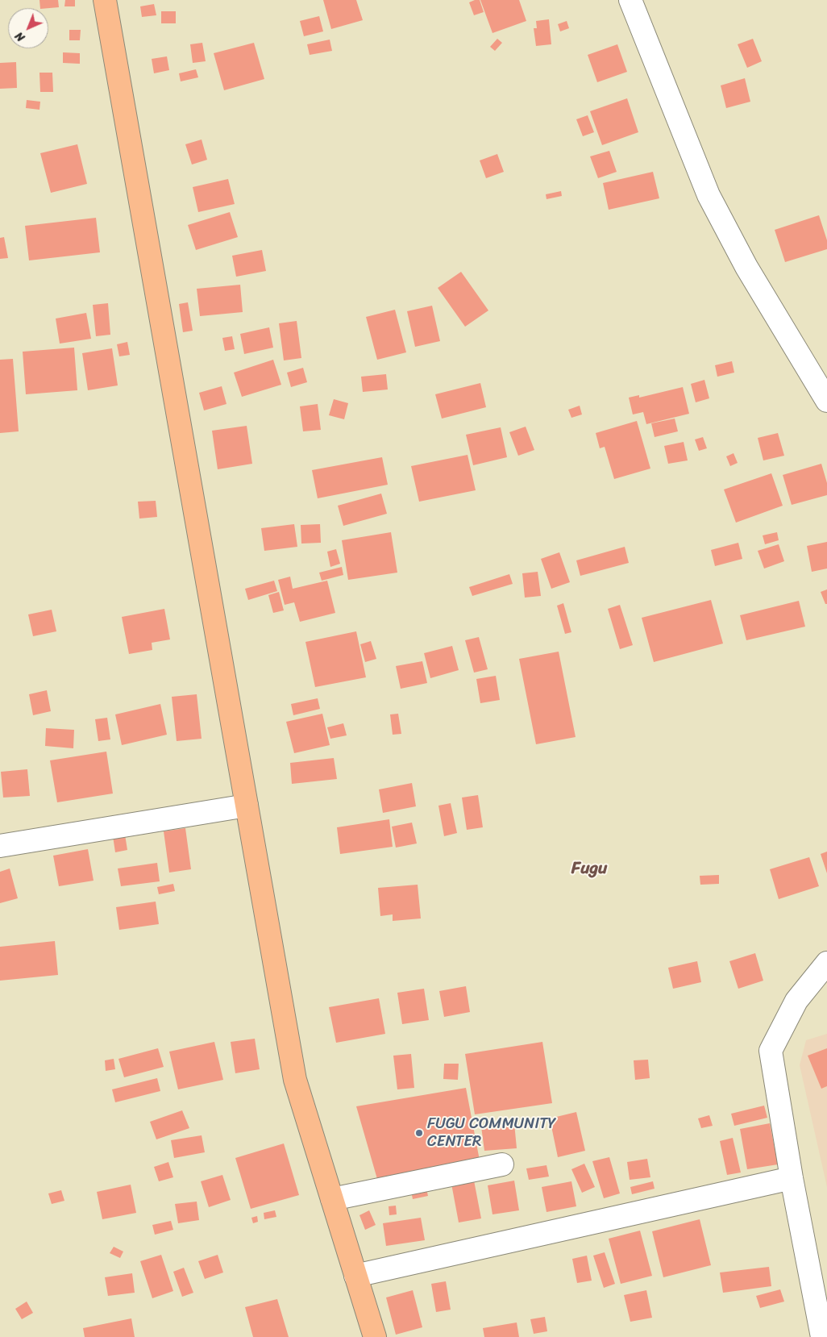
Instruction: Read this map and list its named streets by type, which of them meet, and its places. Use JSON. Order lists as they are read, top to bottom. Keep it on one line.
{"districts":["Fugu"],"places":["FUGU COMMUNITY CENTER"],"north":"bottom left"}
